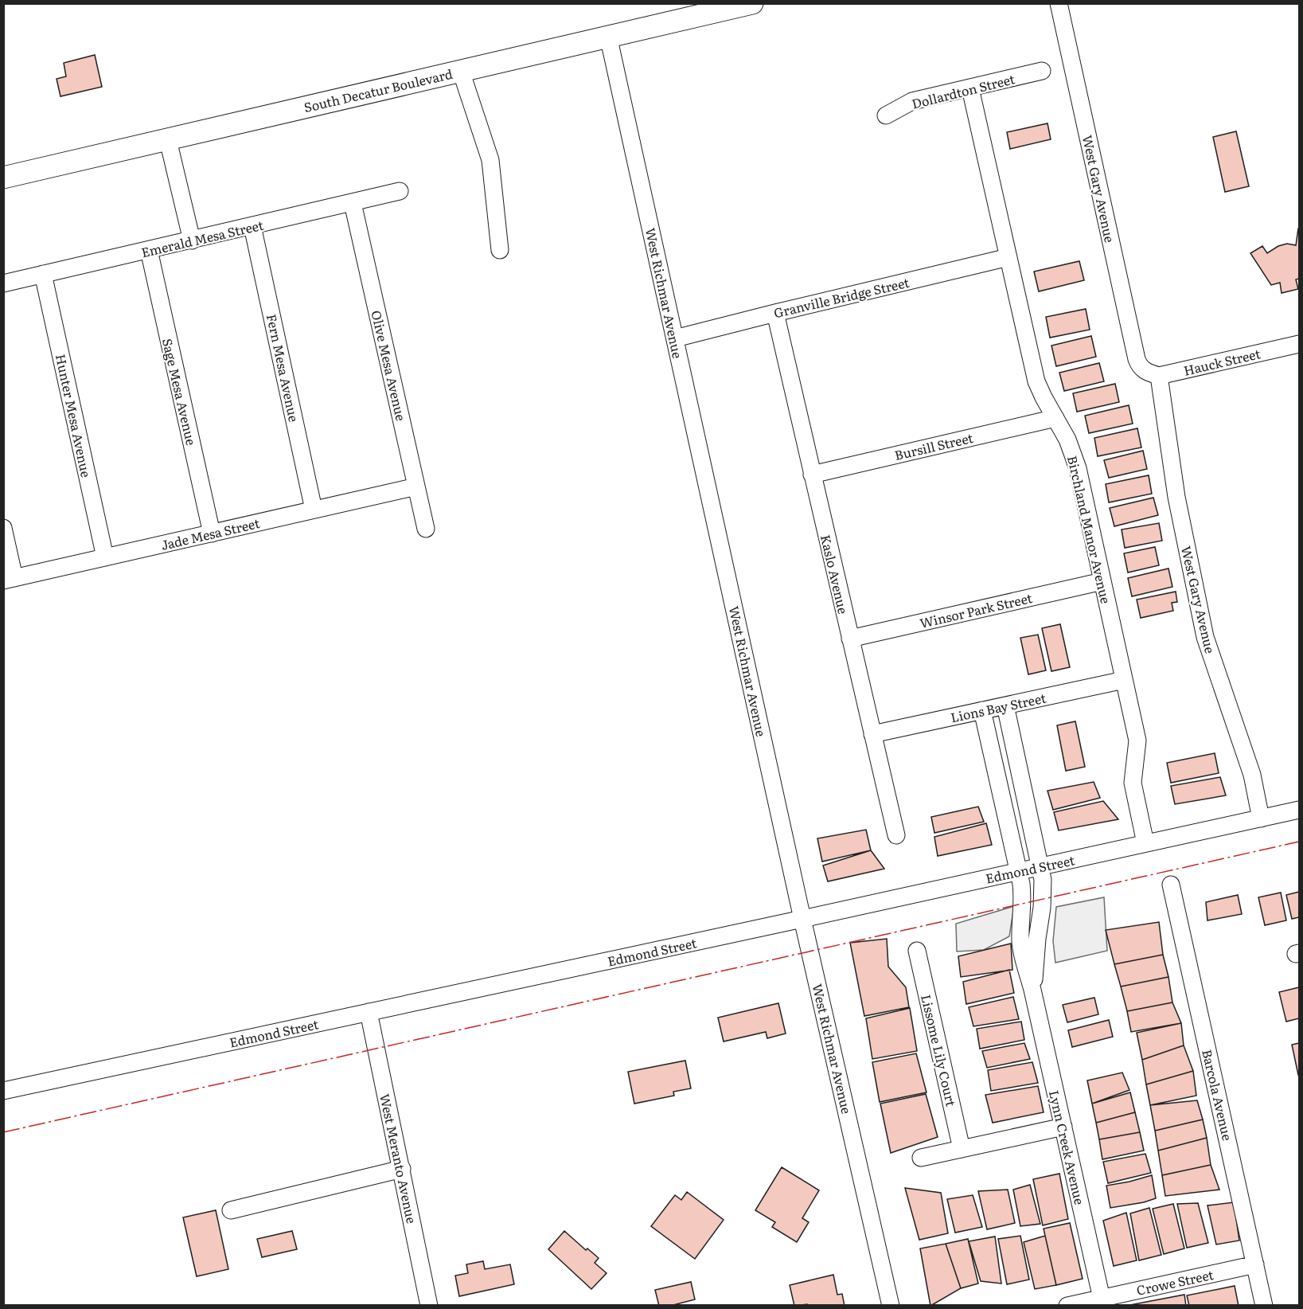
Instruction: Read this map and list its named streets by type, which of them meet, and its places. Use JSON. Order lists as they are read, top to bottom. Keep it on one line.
{"streets":{"main road":["South Decatur Boulevard"],"street":["Dollardton Street","West Gary Avenue","Emerald Mesa Street","West Richmar Avenue","Granville Bridge Street","Hauck Street","Olive Mesa Avenue","Fern Mesa Avenue","Sage Mesa Avenue","Hunter Mesa Avenue","Bursill Street","Birchland Manor Avenue","Jade Mesa Street","Kaslo Avenue","Winsor Park Street","Lions Bay Street","Edmond Street","Lissome Lily Court","Barcola Avenue","Lynn Creek Avenue","West Meranto Avenue","Crowe Street"]},"crossings":[["South Decatur Boulevard","West Richmar Avenue"],["Dollardton Street","Birchland Manor Avenue"],["West Gary Avenue","Hauck Street"],["West Gary Avenue","Edmond Street"],["Emerald Mesa Street","Olive Mesa Avenue"],["Emerald Mesa Street","Fern Mesa Avenue"],["Emerald Mesa Street","Sage Mesa Avenue"],["Emerald Mesa Street","Hunter Mesa Avenue"],["West Richmar Avenue","Granville Bridge Street"],["West Richmar Avenue","Edmond Street"],["Granville Bridge Street","Birchland Manor Avenue"],["Granville Bridge Street","Kaslo Avenue"],["Olive Mesa Avenue","Jade Mesa Street"],["Fern Mesa Avenue","Jade Mesa Street"],["Sage Mesa Avenue","Jade Mesa Street"],["Hunter Mesa Avenue","Jade Mesa Street"],["Bursill Street","Birchland Manor Avenue"],["Bursill Street","Kaslo Avenue"],["Birchland Manor Avenue","Winsor Park Street"],["Birchland Manor Avenue","Lions Bay Street"],["Birchland Manor Avenue","Edmond Street"],["Kaslo Avenue","Winsor Park Street"],["Kaslo Avenue","Lions Bay Street"],["Lions Bay Street","Lynn Creek Avenue"],["Edmond Street","Lynn Creek Avenue"],["Edmond Street","West Meranto Avenue"],["Barcola Avenue","Crowe Street"],["Lynn Creek Avenue","Crowe Street"]]}
